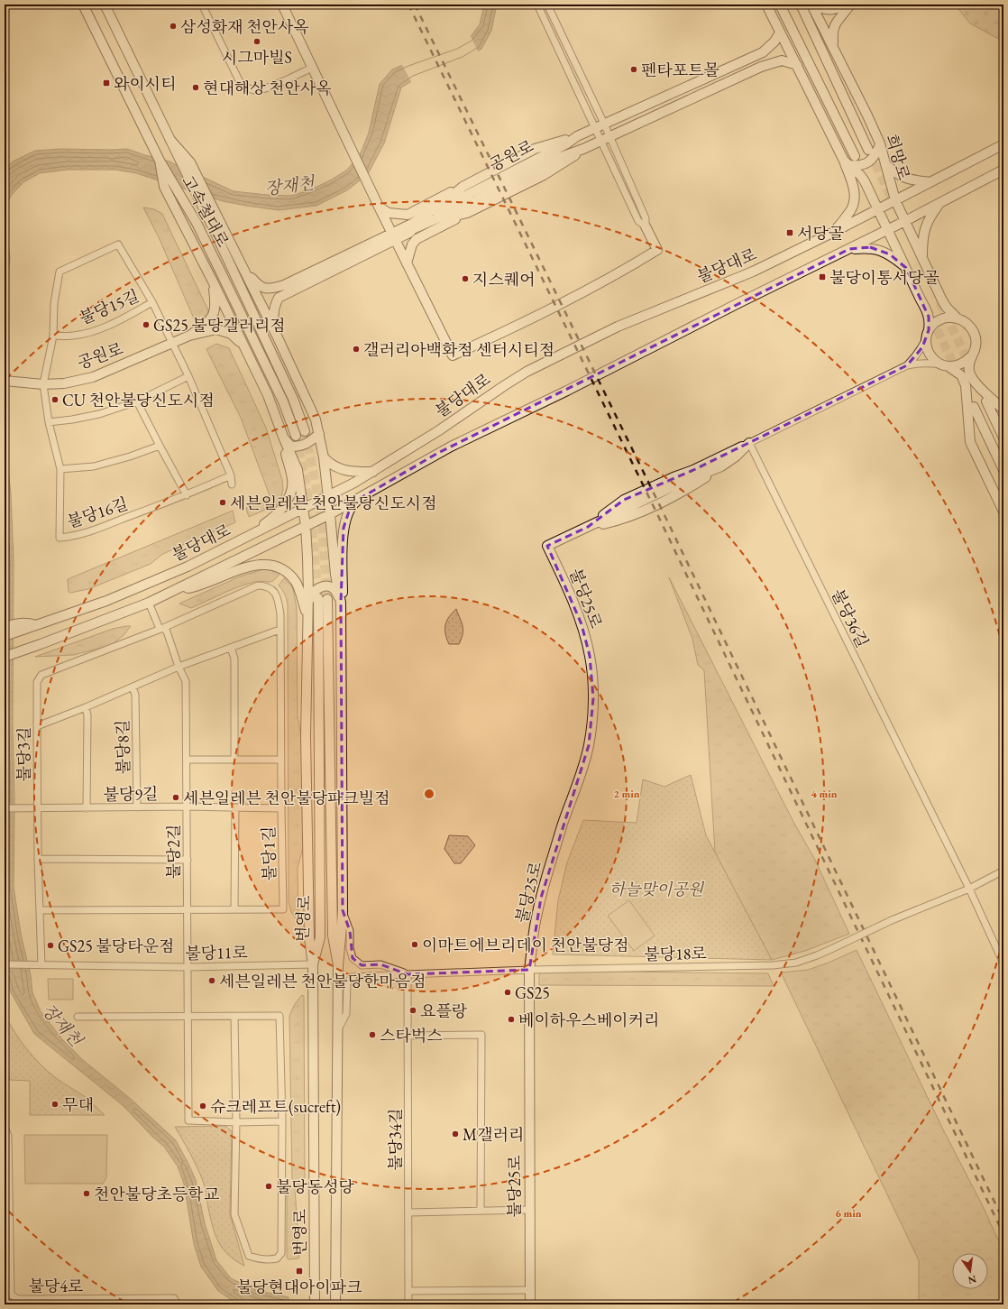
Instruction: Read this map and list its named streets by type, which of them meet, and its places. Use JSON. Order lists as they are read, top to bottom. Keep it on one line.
{"streets":{"main road":["공원로","희망로","고속철대로","불당대로","불당25로","번영로"],"street":["불당15길","불당16길","불당36길","불당8길","불당3길","불당9길","불당2길","불당1길","불당11로","불당18로","불당34길","불당4로"]},"crossings":[["공원로","불당15길"],["공원로","불당16길"],["희망로","불당대로"],["불당대로","불당2길"],["불당15길","불당16길"],["불당25로","불당18로"],["불당36길","불당18로"],["불당8길","불당3길"],["불당8길","불당9길"],["불당8길","불당2길"],["불당8길","불당1길"],["불당3길","불당9길"],["불당3길","불당2길"],["불당3길","불당1길"],["불당3길","불당11로"],["불당9길","불당2길"],["불당9길","불당1길"],["불당2길","불당1길"],["불당2길","불당11로"],["번영로","불당11로"],["번영로","불당18로"],["불당18로","불당34길"]],"water":["장재천"],"parks":["하늘맞이공원"],"places":{"other":["삼성화재 천안사옥","시그마빌S","펜타포트몰","현대해상 천안사옥","지스퀘어","GS25 불당갤러리점","갤러리아백화점 센터시티점","CU 천안불당신도시점","세븐일레븐 천안불당신도시점","세븐일레븐 천안불당파크빌점","이마트에브리데이 천안불당점","GS25 불당타운점","세븐일레븐 천안불당한마음점","GS25","요플랑","베이하우스베이커리","스타벅스","무대","슈크레프트(sucreft)","M갤러리","불당동성당","천안불당초등학교"],"transit":["와이시티","서당골","불당이통서당골","불당현대아이파크"]},"north":"bottom","rings":["2 min","4 min","6 min"]}
